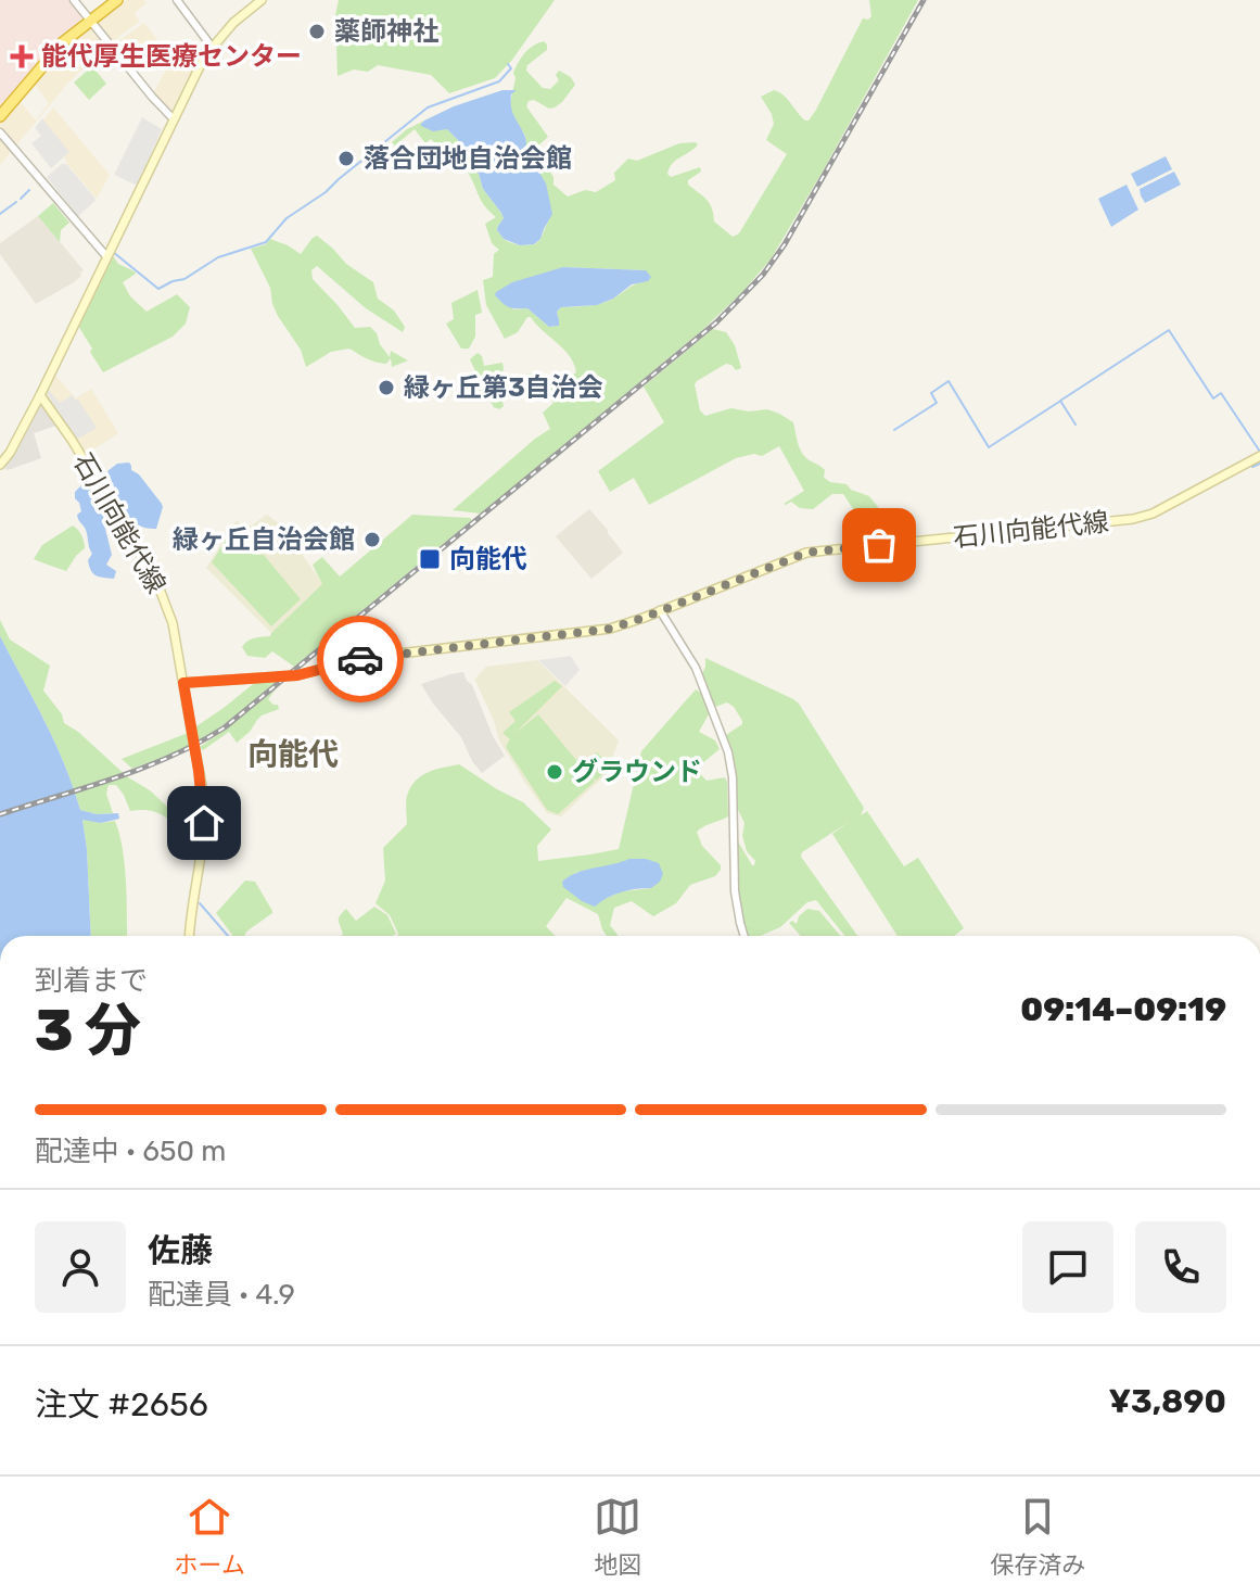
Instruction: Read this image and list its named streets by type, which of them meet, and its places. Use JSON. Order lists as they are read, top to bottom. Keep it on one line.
{"streets":{"main road":["石川向能代線"]},"districts":["向能代"],"places":{"other":["薬師神社","落合団地自治会館","緑ヶ丘第3自治会","緑ヶ丘自治会館","グラウンド"],"health":["能代厚生医療センター"],"transit":["向能代"]},"page":{"heading":["3 分","到着まで","09:14–09:19"],"panel":["佐藤","配達員 · 4.9","注文 #2656","¥3,890"],"bar":"配達中 · 650 m","tabs":["ホーム","地図","保存済み"]}}
